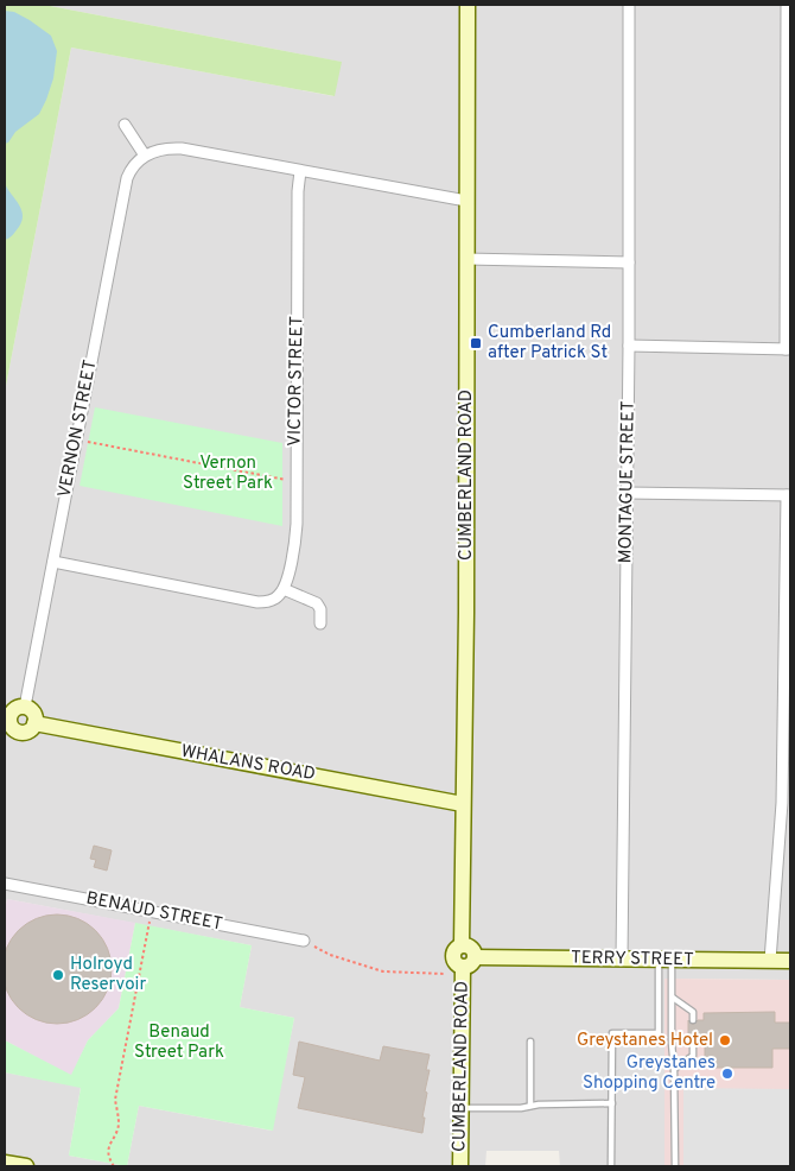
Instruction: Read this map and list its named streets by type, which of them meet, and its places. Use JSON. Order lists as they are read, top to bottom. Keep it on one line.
{"streets":{"street":["VICTOR STREET","VERNON STREET","CUMBERLAND ROAD","MONTAGUE STREET","WHALANS ROAD","BENAUD STREET","TERRY STREET"]},"crossings":[["VERNON STREET","WHALANS ROAD"],["CUMBERLAND ROAD","WHALANS ROAD"],["CUMBERLAND ROAD","TERRY STREET"],["MONTAGUE STREET","TERRY STREET"]],"parks":["Vernon Street Park","Benaud Street Park"],"places":{"transit":["Cumberland Rd after Patrick St"],"other":["Holroyd Reservoir","Greystanes Hotel","Greystanes Shopping Centre"]}}
